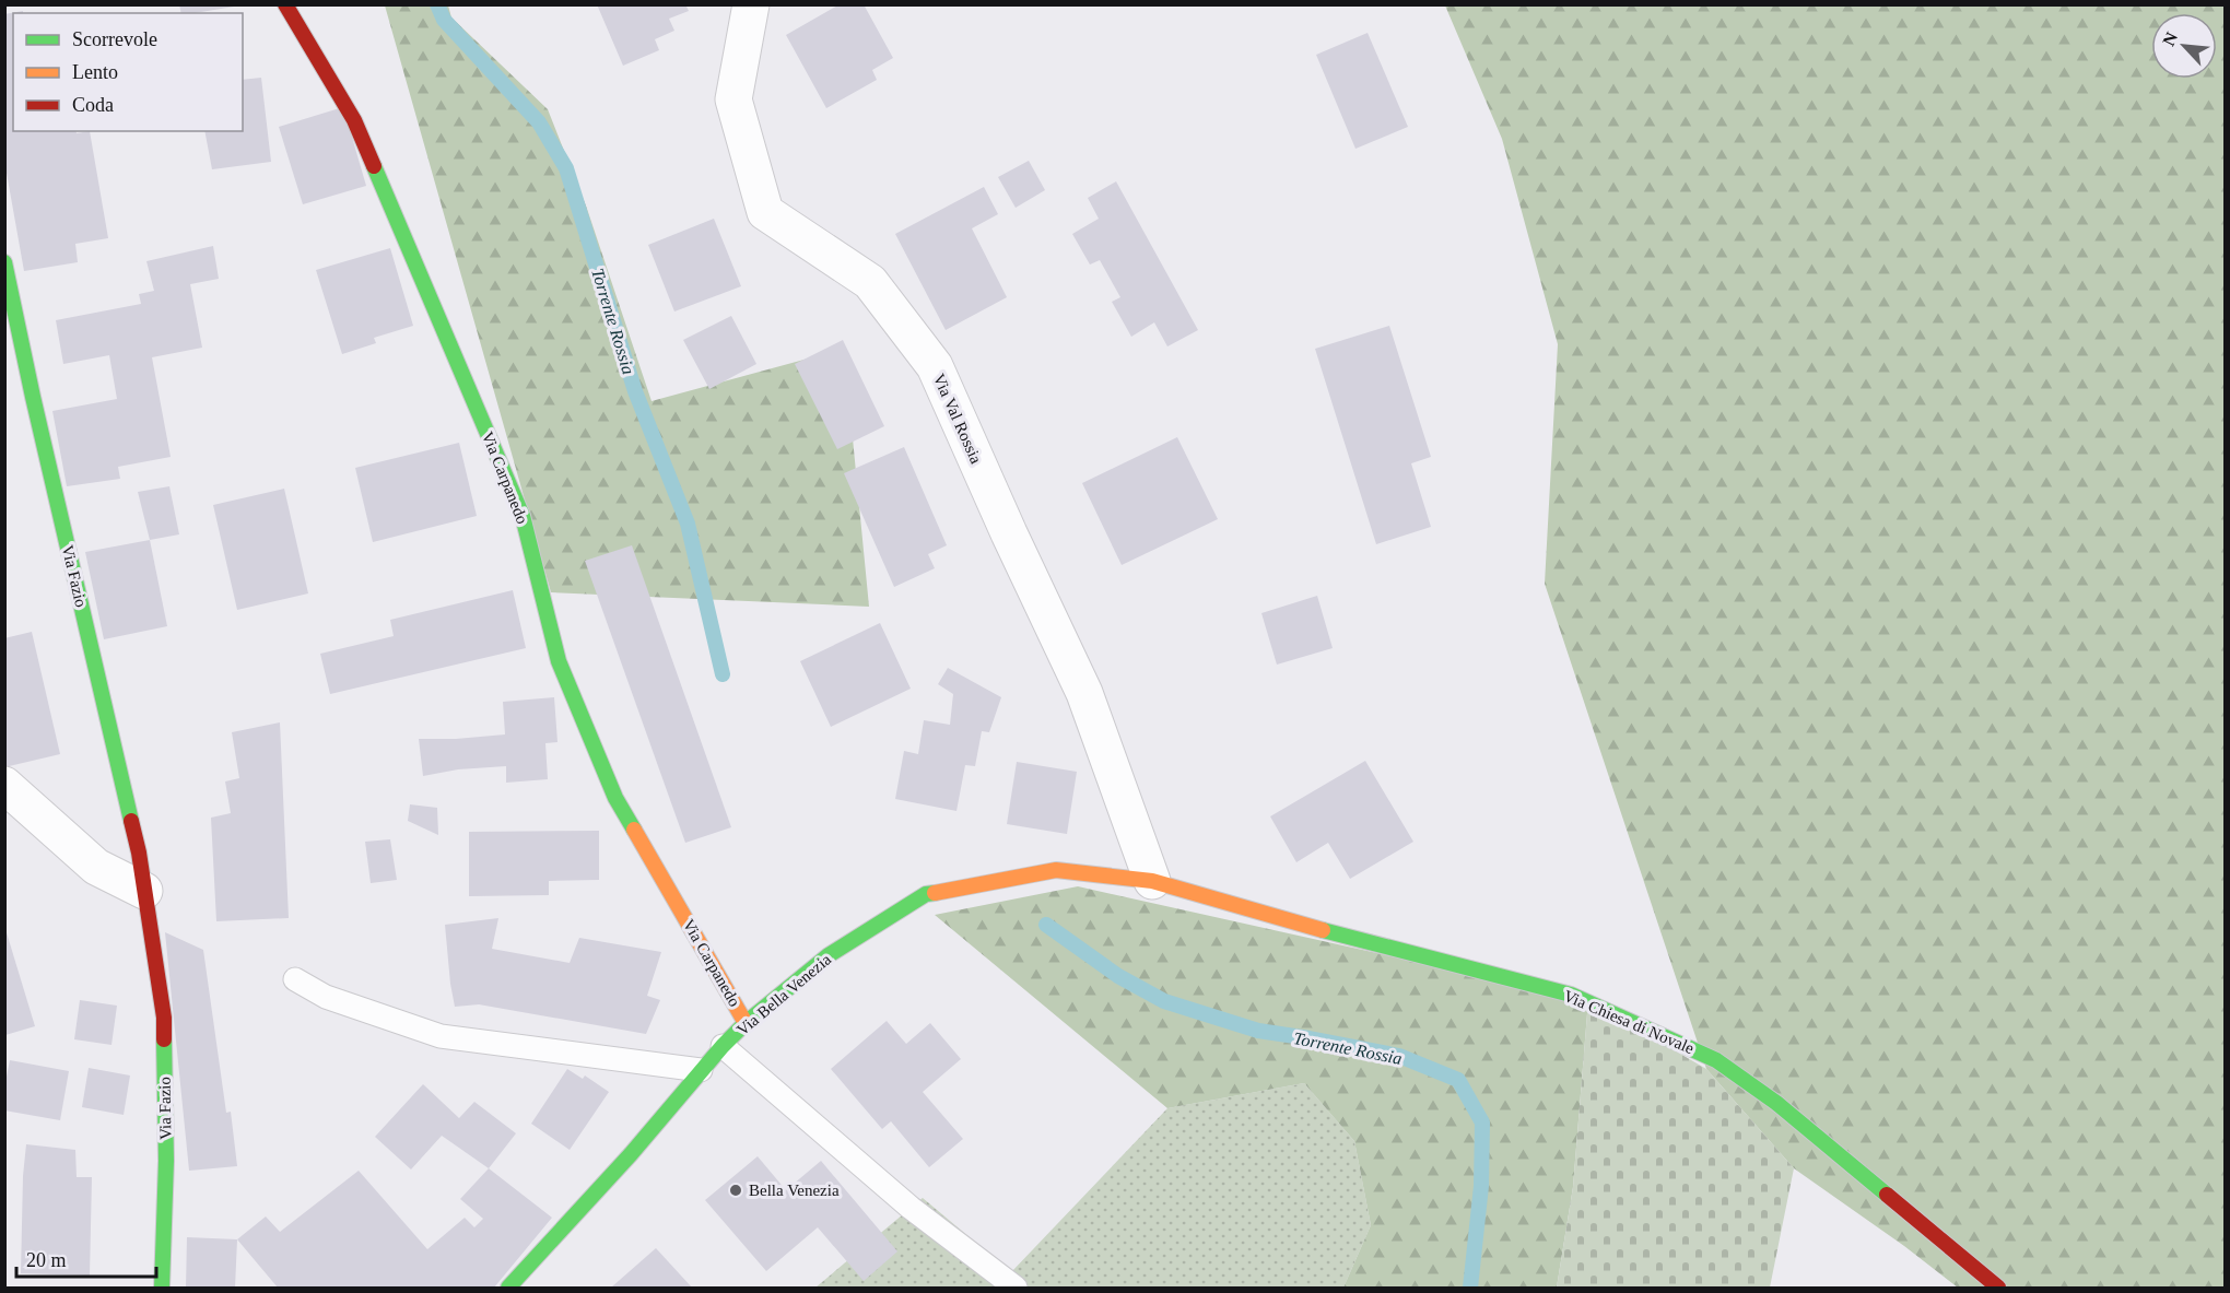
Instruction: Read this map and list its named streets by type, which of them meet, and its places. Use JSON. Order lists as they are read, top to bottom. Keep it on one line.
{"streets":{"street":["Via Val Rossia","Via Carpanedo","Via Fazio","Via Bella Venezia","Via Chiesa di Novale"]},"crossings":[["Via Val Rossia","Via Bella Venezia"],["Via Val Rossia","Via Chiesa di Novale"],["Via Carpanedo","Via Bella Venezia"],["Via Bella Venezia","Via Chiesa di Novale"]],"water":["Torrente Rossia"],"places":["Bella Venezia"],"legend":["Scorrevole","Lento","Coda"],"scale_bar":"20 m","north":"top left"}
